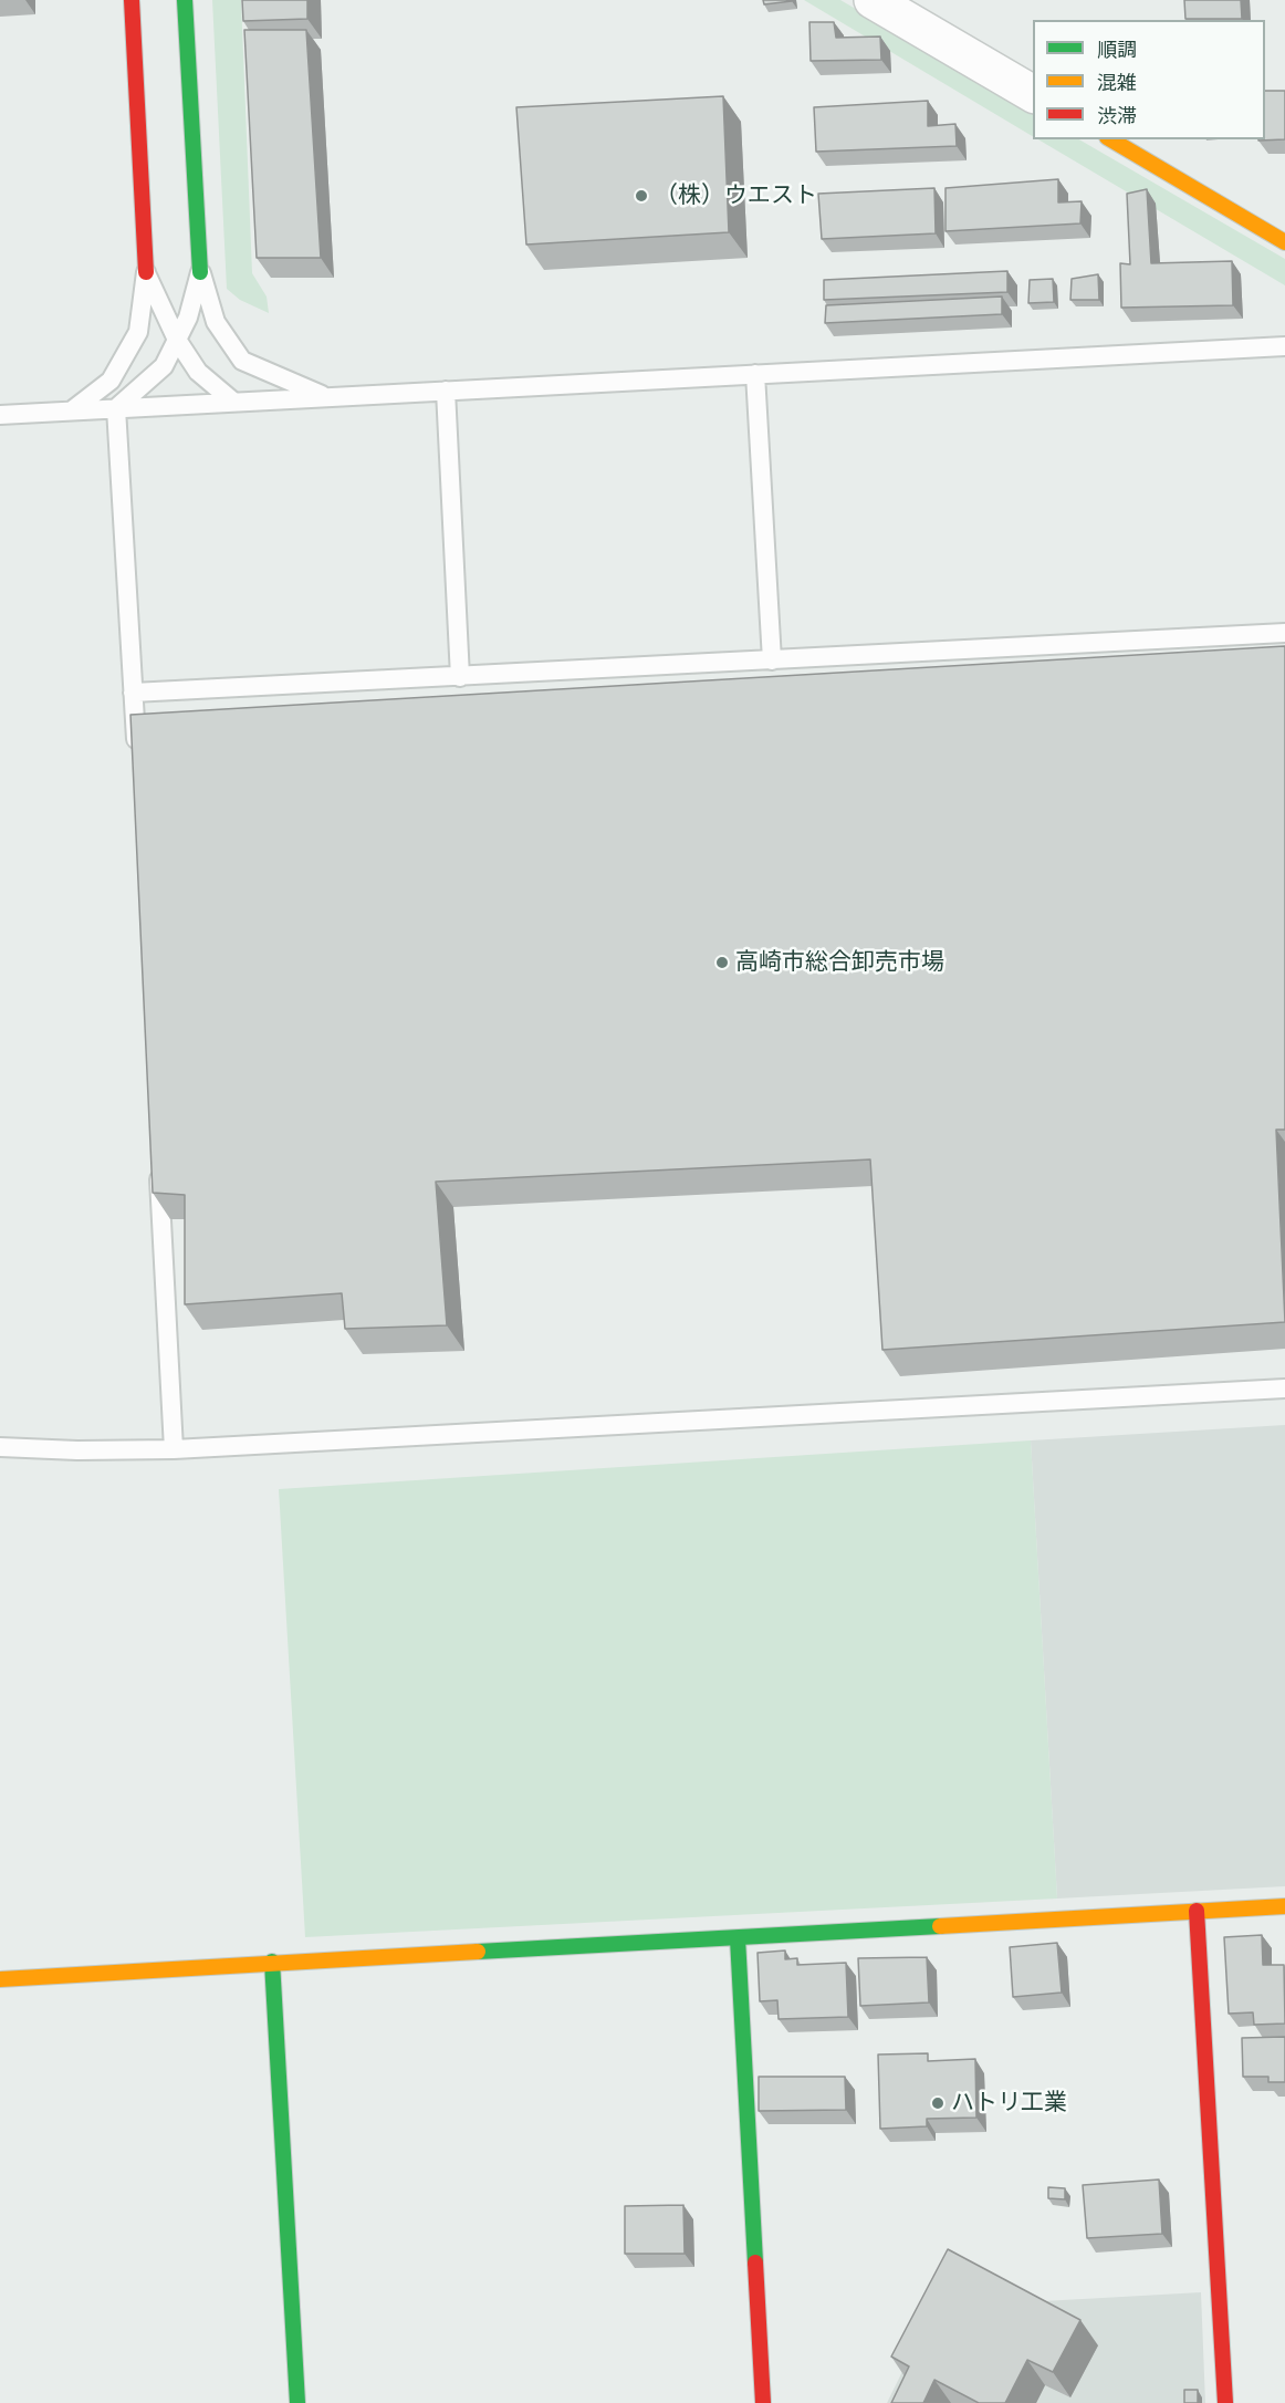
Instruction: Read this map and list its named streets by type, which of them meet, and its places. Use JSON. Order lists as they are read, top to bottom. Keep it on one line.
{"places":["（株）ウエスト","高崎市総合卸売市場","ハトリ工業"],"legend":["順調","混雑","渋滞"]}
